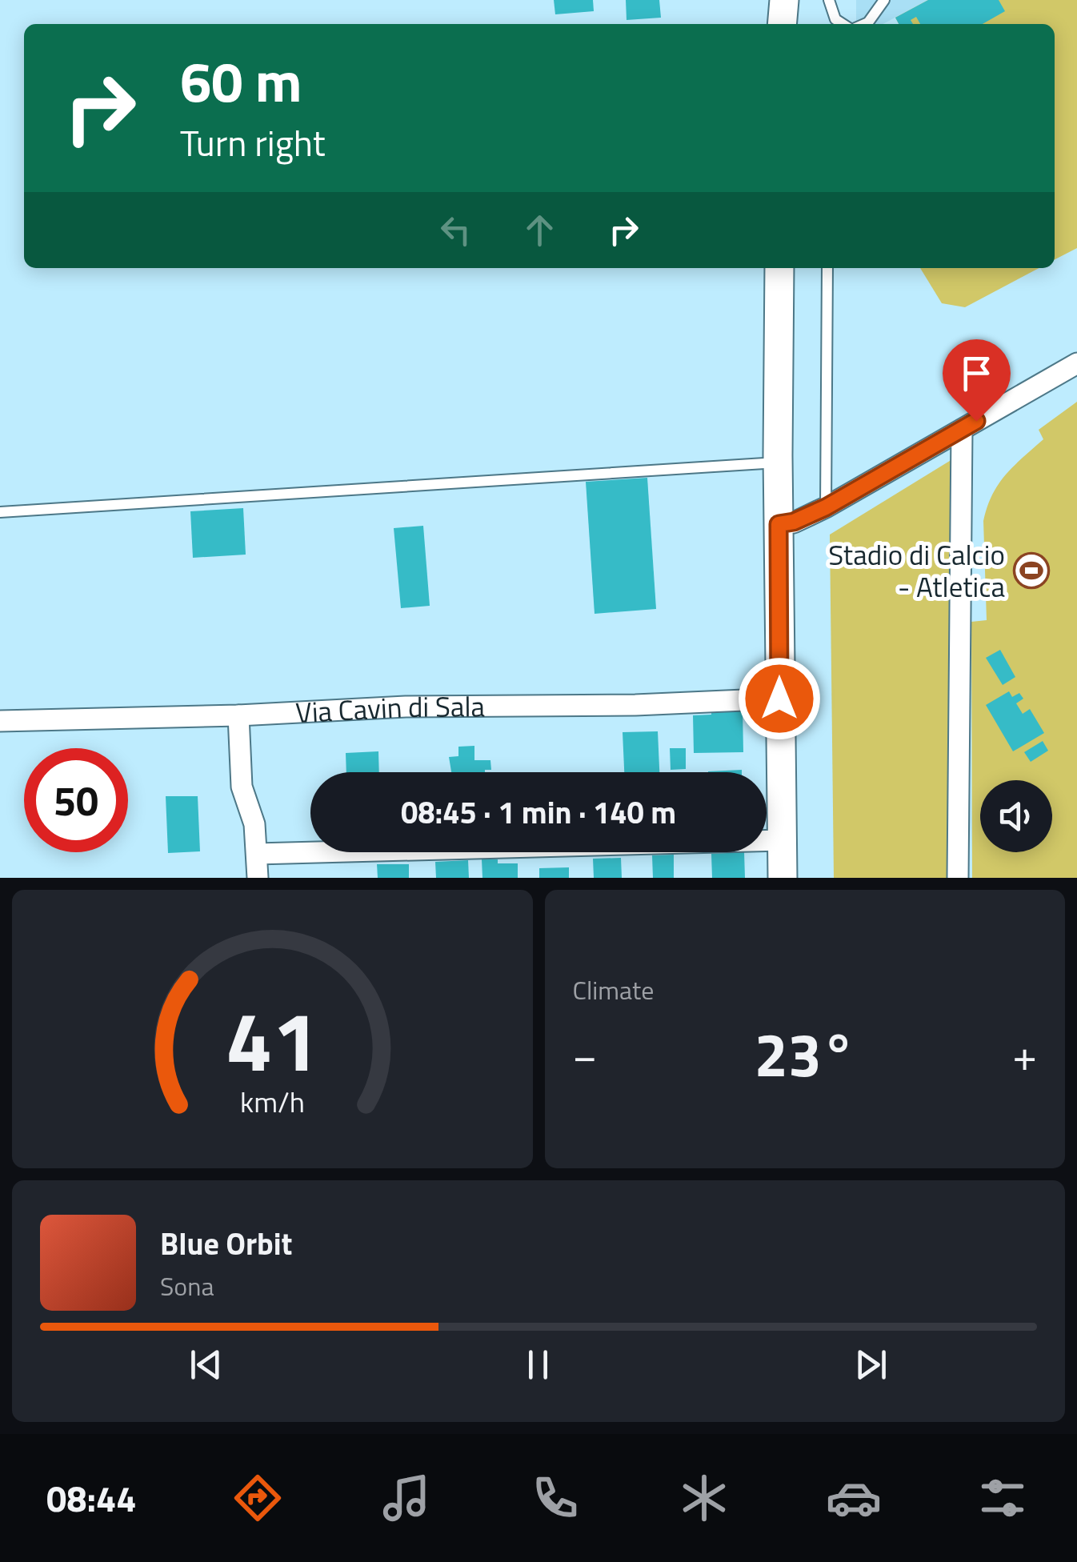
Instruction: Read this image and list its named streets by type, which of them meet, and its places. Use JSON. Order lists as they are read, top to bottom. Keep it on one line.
{"streets":{"street":["Via Cavin di Sala"]},"places":{"sports":["Stadio di Calcio - Atletica"]},"page":{"turn":["60 m","Turn right"],"limit":"50","trip":"08:45 · 1 min · 140 m","tile":"Climate","heat":["−","23°","+"],"song":["Blue Orbit","Sona"],"tabs":"08:44","gauge":["41","km/h"]}}
